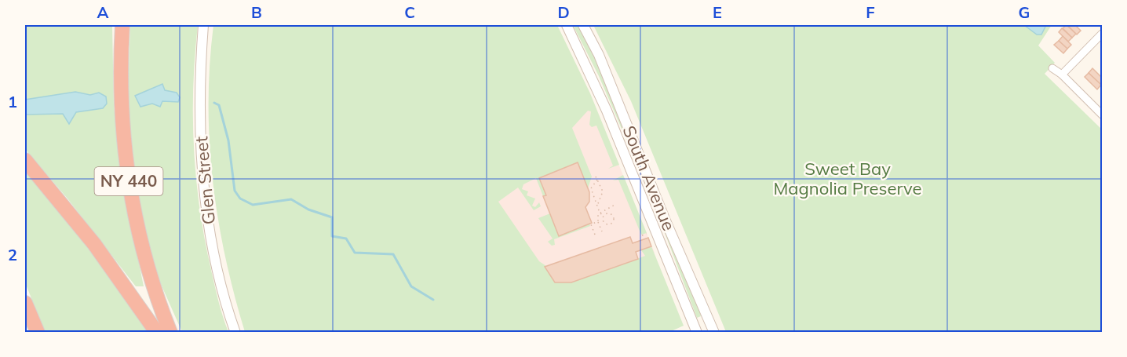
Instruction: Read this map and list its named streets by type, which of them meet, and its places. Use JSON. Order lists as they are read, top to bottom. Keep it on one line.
{"streets":{"highway":["NY 440"],"street":["South Avenue","Glen Street"]},"parks":["Sweet Bay Magnolia Preserve"],"grid":{"columns":["A","B","C","D","E","F","G"],"rows":["1","2"]}}
